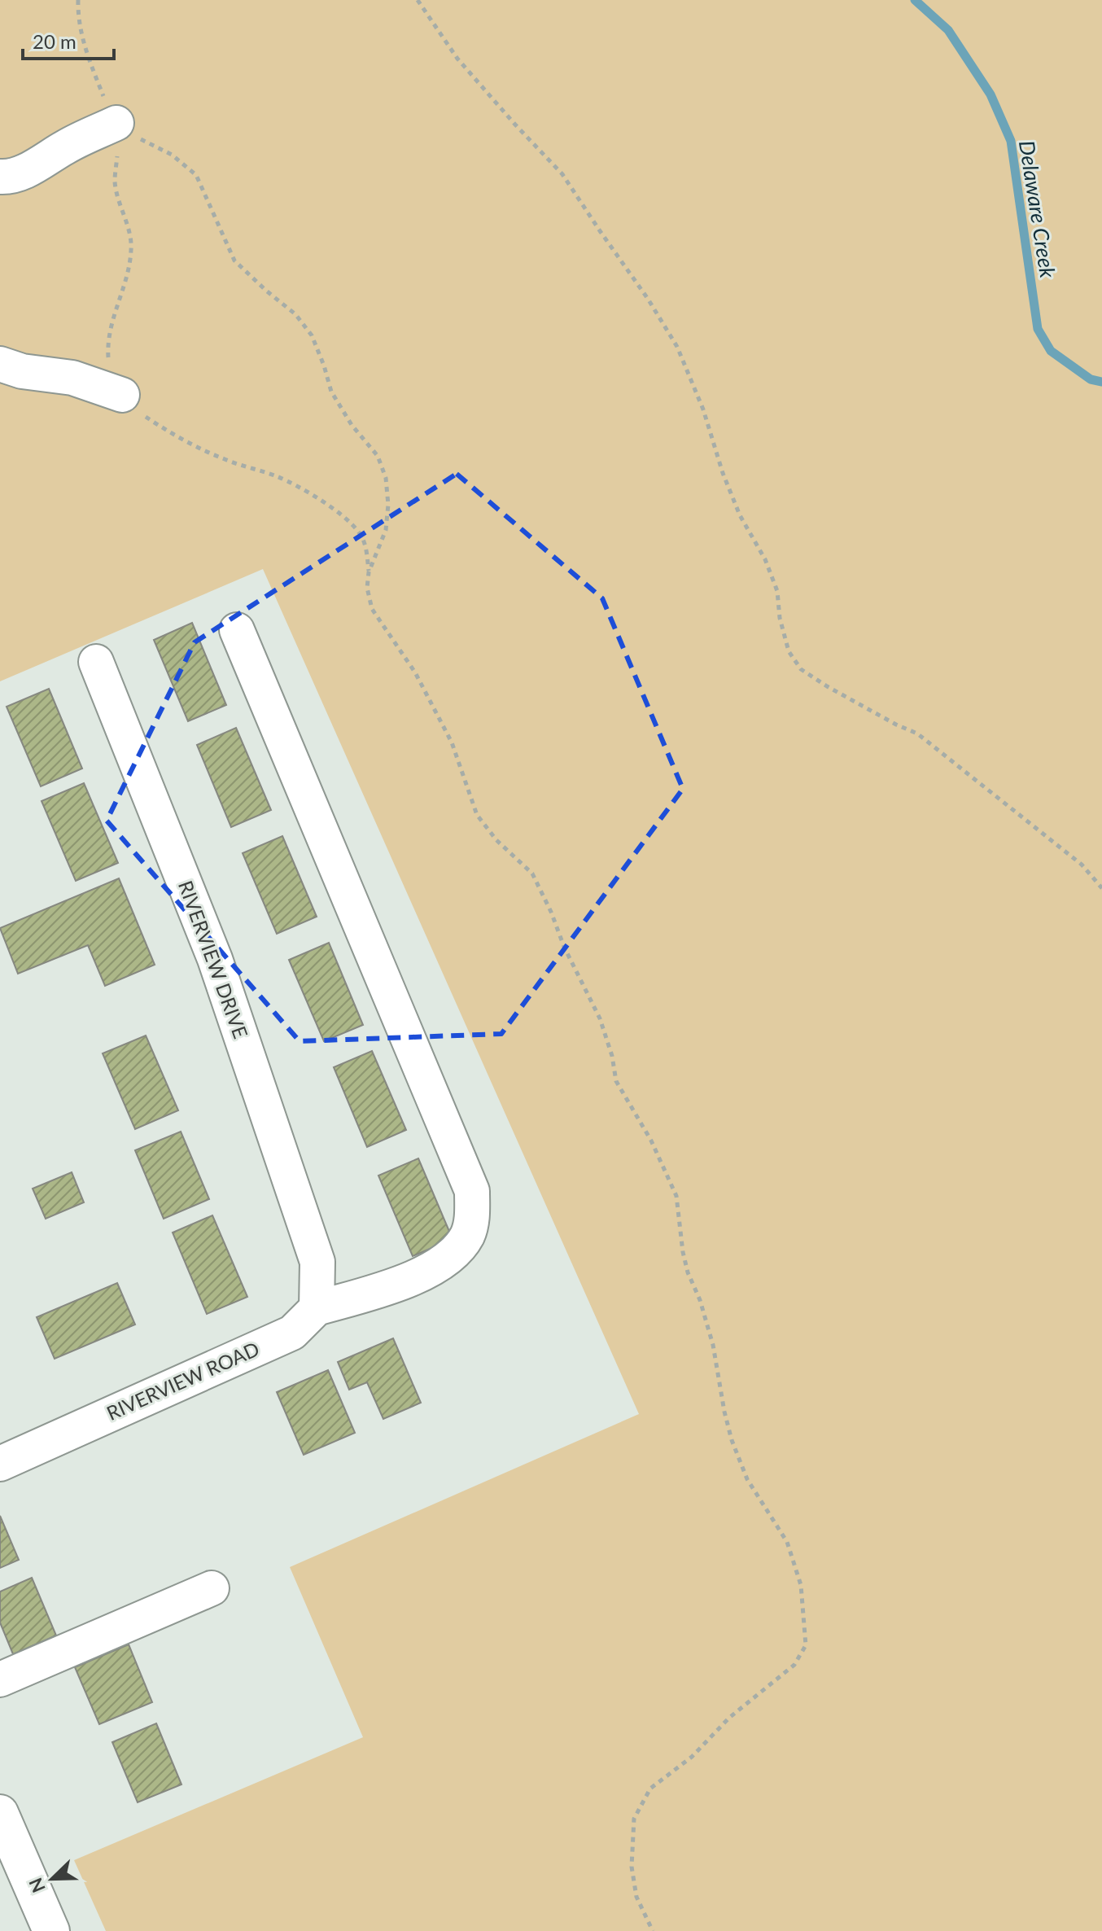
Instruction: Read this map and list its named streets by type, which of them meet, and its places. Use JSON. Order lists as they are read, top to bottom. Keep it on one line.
{"streets":{"street":["RIVERVIEW DRIVE","RIVERVIEW ROAD"]},"crossings":[["RIVERVIEW DRIVE","RIVERVIEW ROAD"]],"water":["Delaware Creek"],"scale_bar":"20 m","north":"bottom left"}
